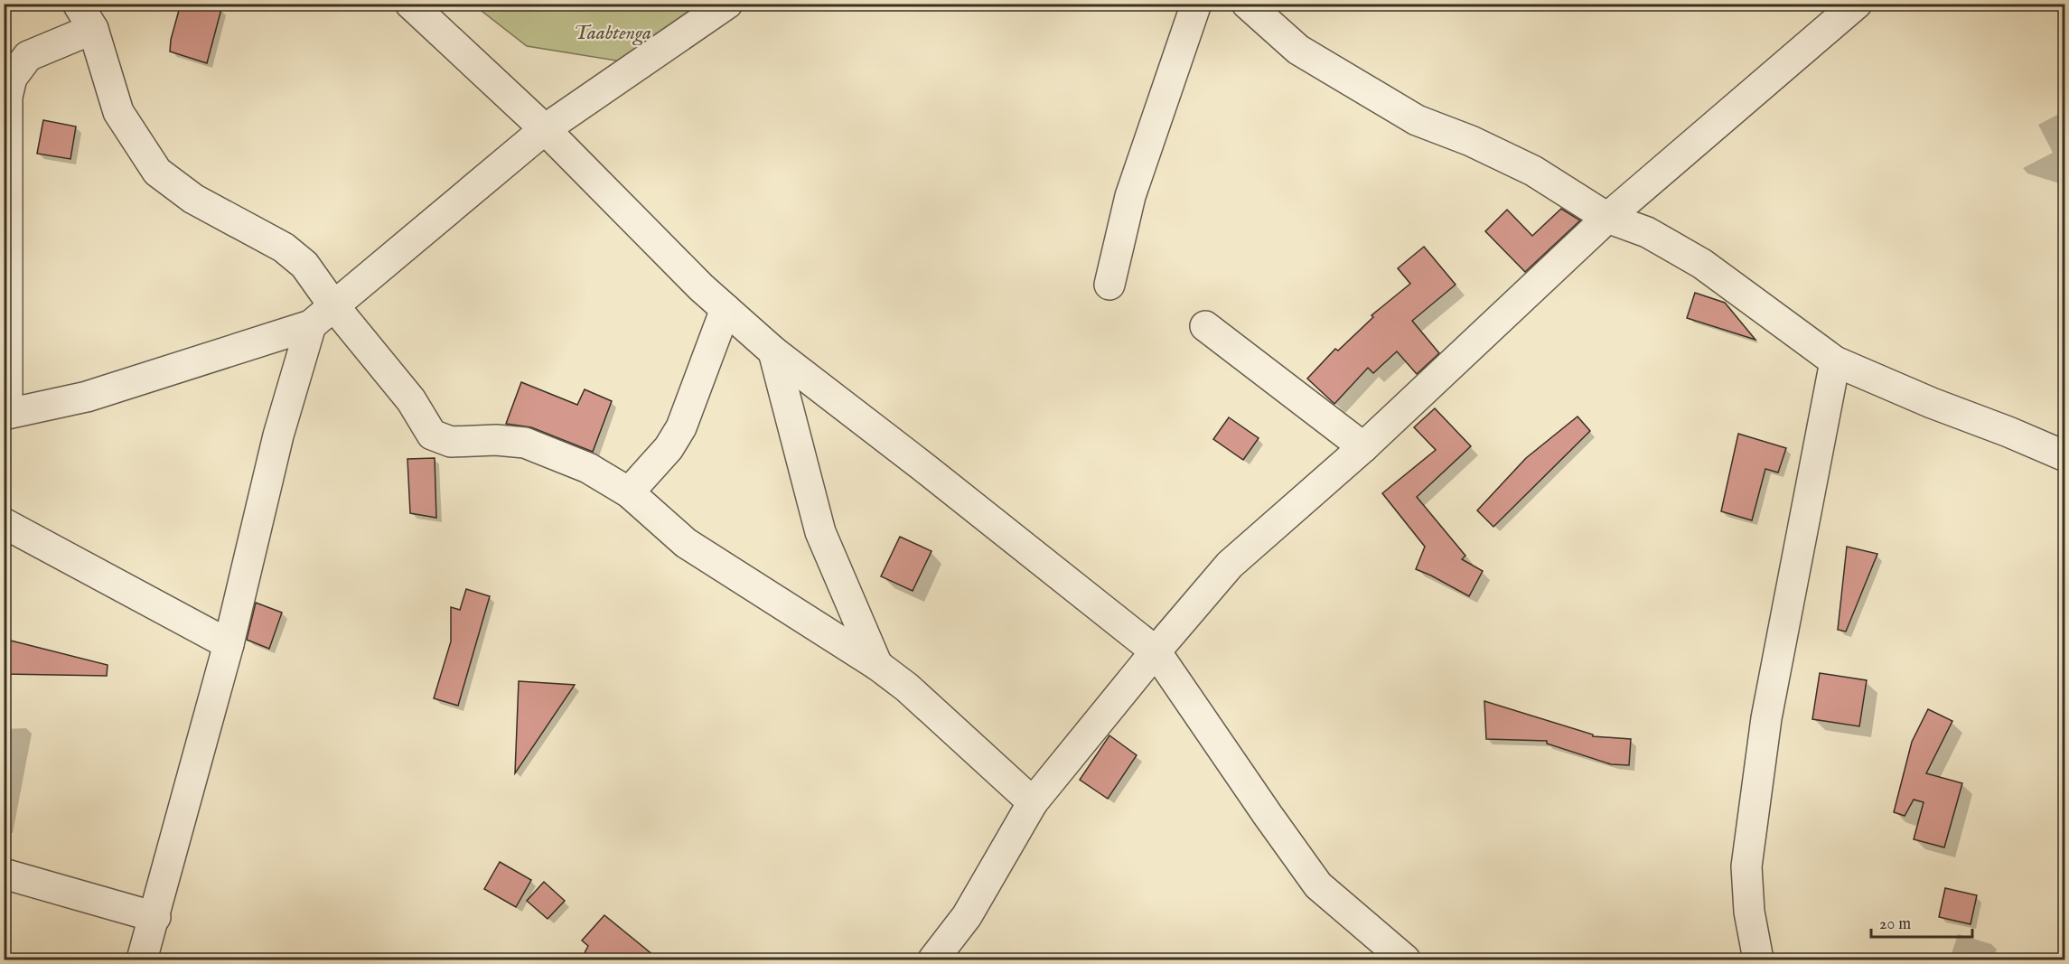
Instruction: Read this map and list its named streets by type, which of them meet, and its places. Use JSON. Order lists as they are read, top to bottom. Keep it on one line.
{"parks":["Taabtenga"],"scale_bar":"20 m"}
